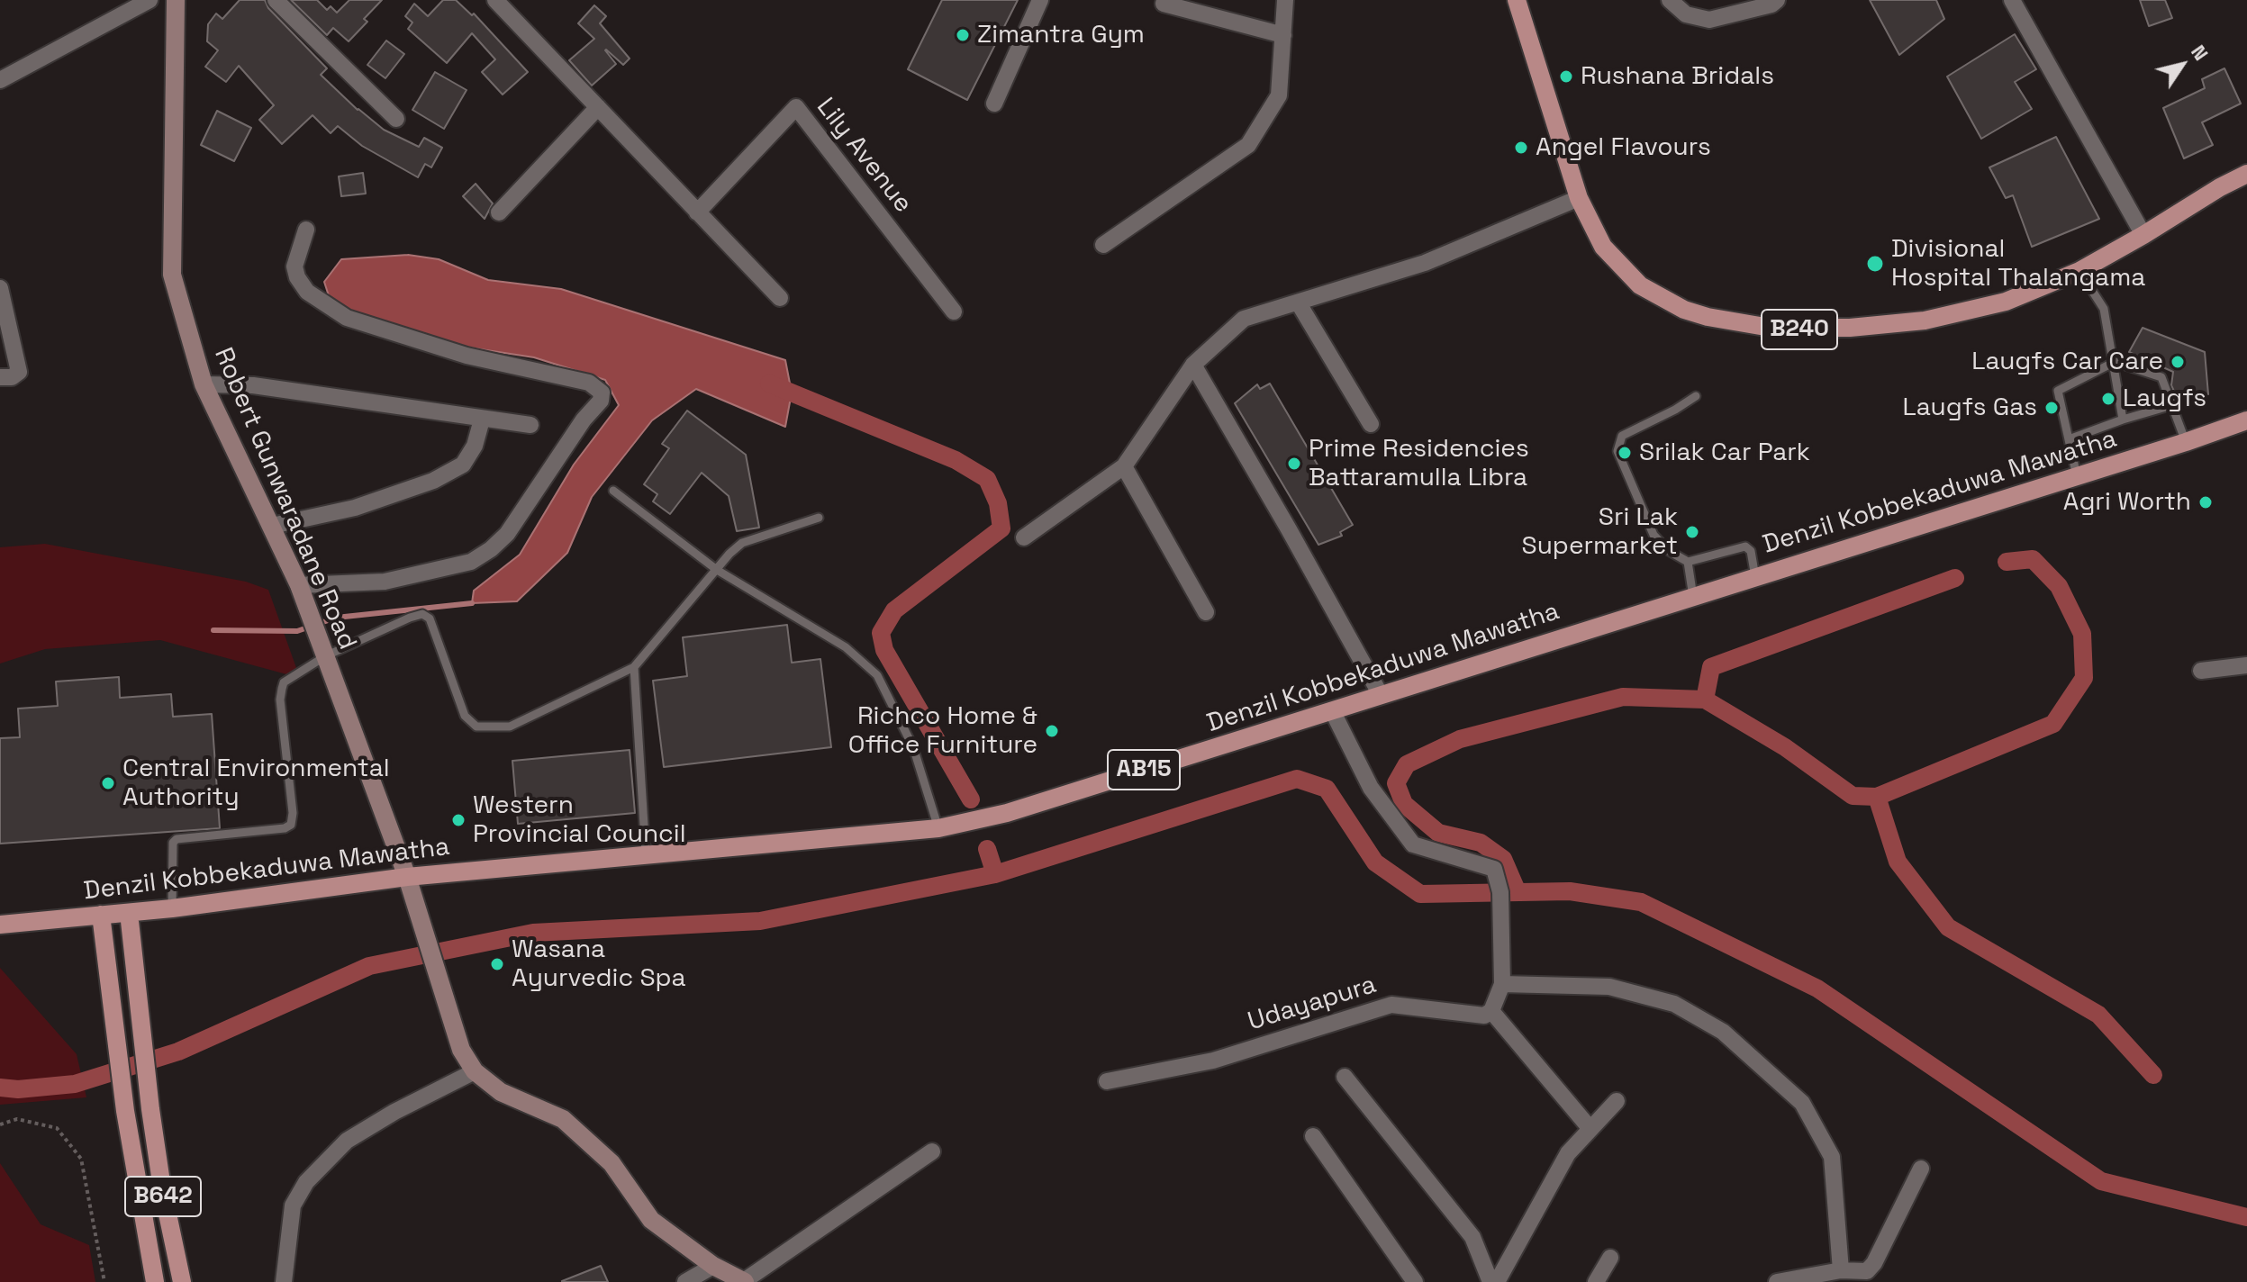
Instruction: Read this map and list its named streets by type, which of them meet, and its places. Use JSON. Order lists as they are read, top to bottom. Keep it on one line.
{"streets":{"main road":["B240","Denzil Kobbekaduwa Mawatha","AB15","B642"],"street":["Lily Avenue","Robert Gunwaradane Road","Udayapura"]},"crossings":[["Denzil Kobbekaduwa Mawatha","Robert Gunwaradane Road"],["Denzil Kobbekaduwa Mawatha","B642"]],"places":["Zimantra Gym","Rushana Bridals","Angel Flavours","Divisional Hospital Thalangama","Laugfs Car Care","Laugfs","Laugfs Gas","Srilak Car Park","Prime Residencies Battaramulla Libra","Agri Worth","Sri Lak Supermarket","Richco Home & Office Furniture","Central Environmental Authority","Western Provincial Council","Wasana Ayurvedic Spa"],"north":"top right"}
